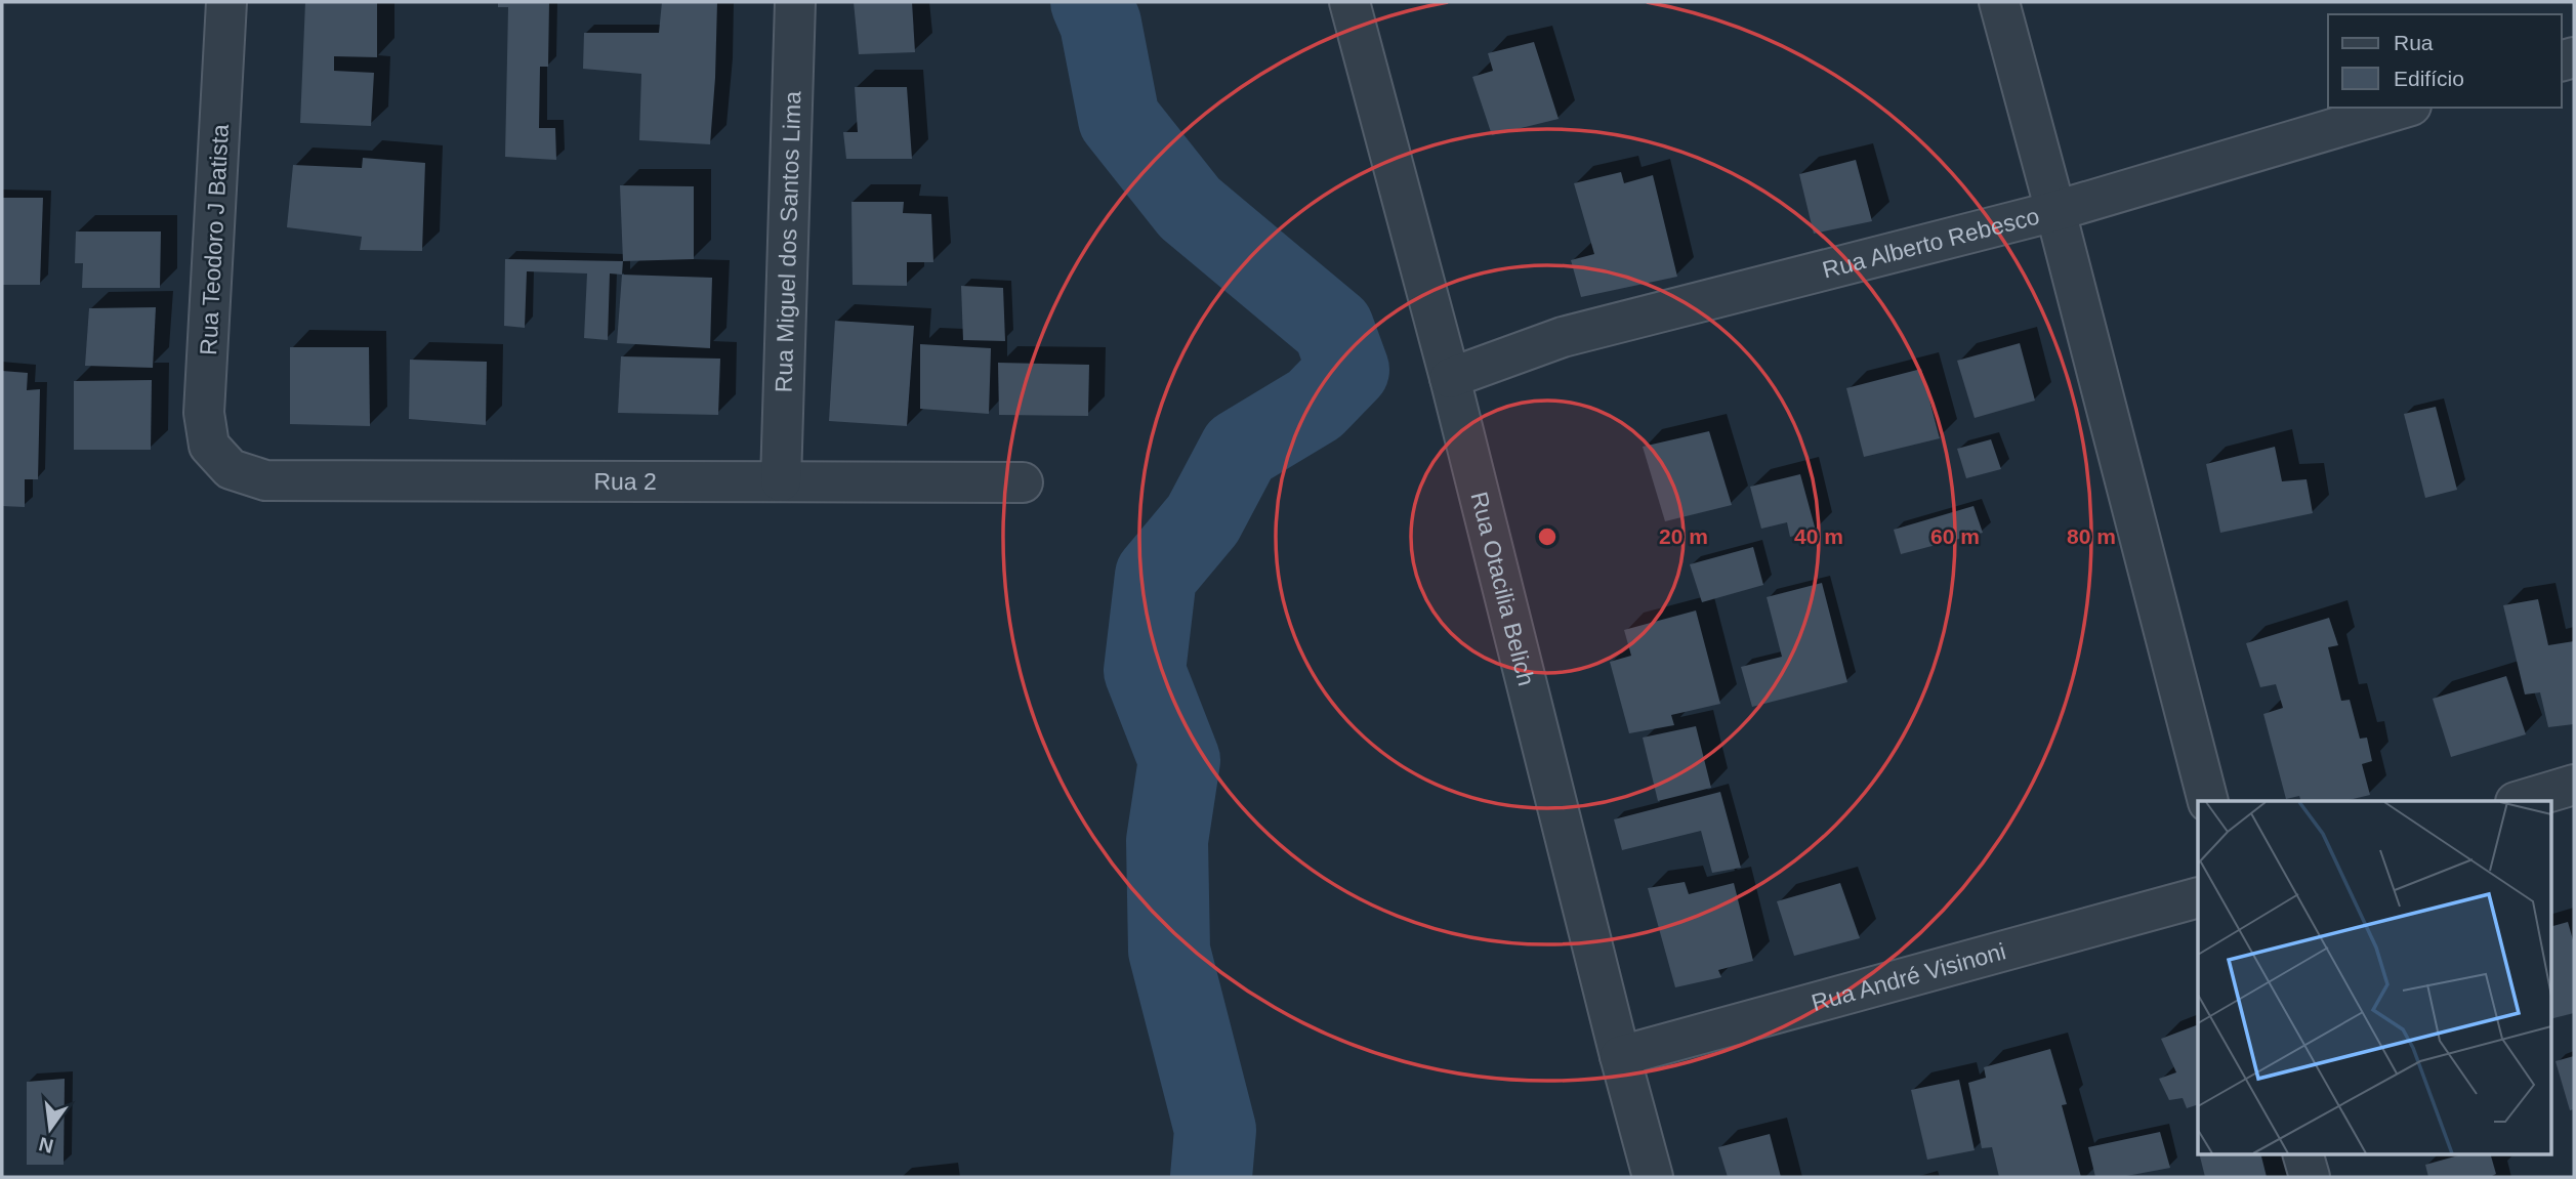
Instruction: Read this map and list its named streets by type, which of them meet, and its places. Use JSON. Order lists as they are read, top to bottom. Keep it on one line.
{"streets":{"street":["Rua Teodoro J Batista","Rua Miguel dos Santos Lima","Rua Alberto Rebesco","Rua 2","Rua Otacilia Belich","Rua André Visinoni"]},"crossings":[["Rua Teodoro J Batista","Rua 2"],["Rua Miguel dos Santos Lima","Rua 2"],["Rua Alberto Rebesco","Rua Otacilia Belich"],["Rua Otacilia Belich","Rua André Visinoni"]],"legend":["Rua","Edifício"],"north":"bottom","rings":["20 m","40 m","60 m","80 m"]}
